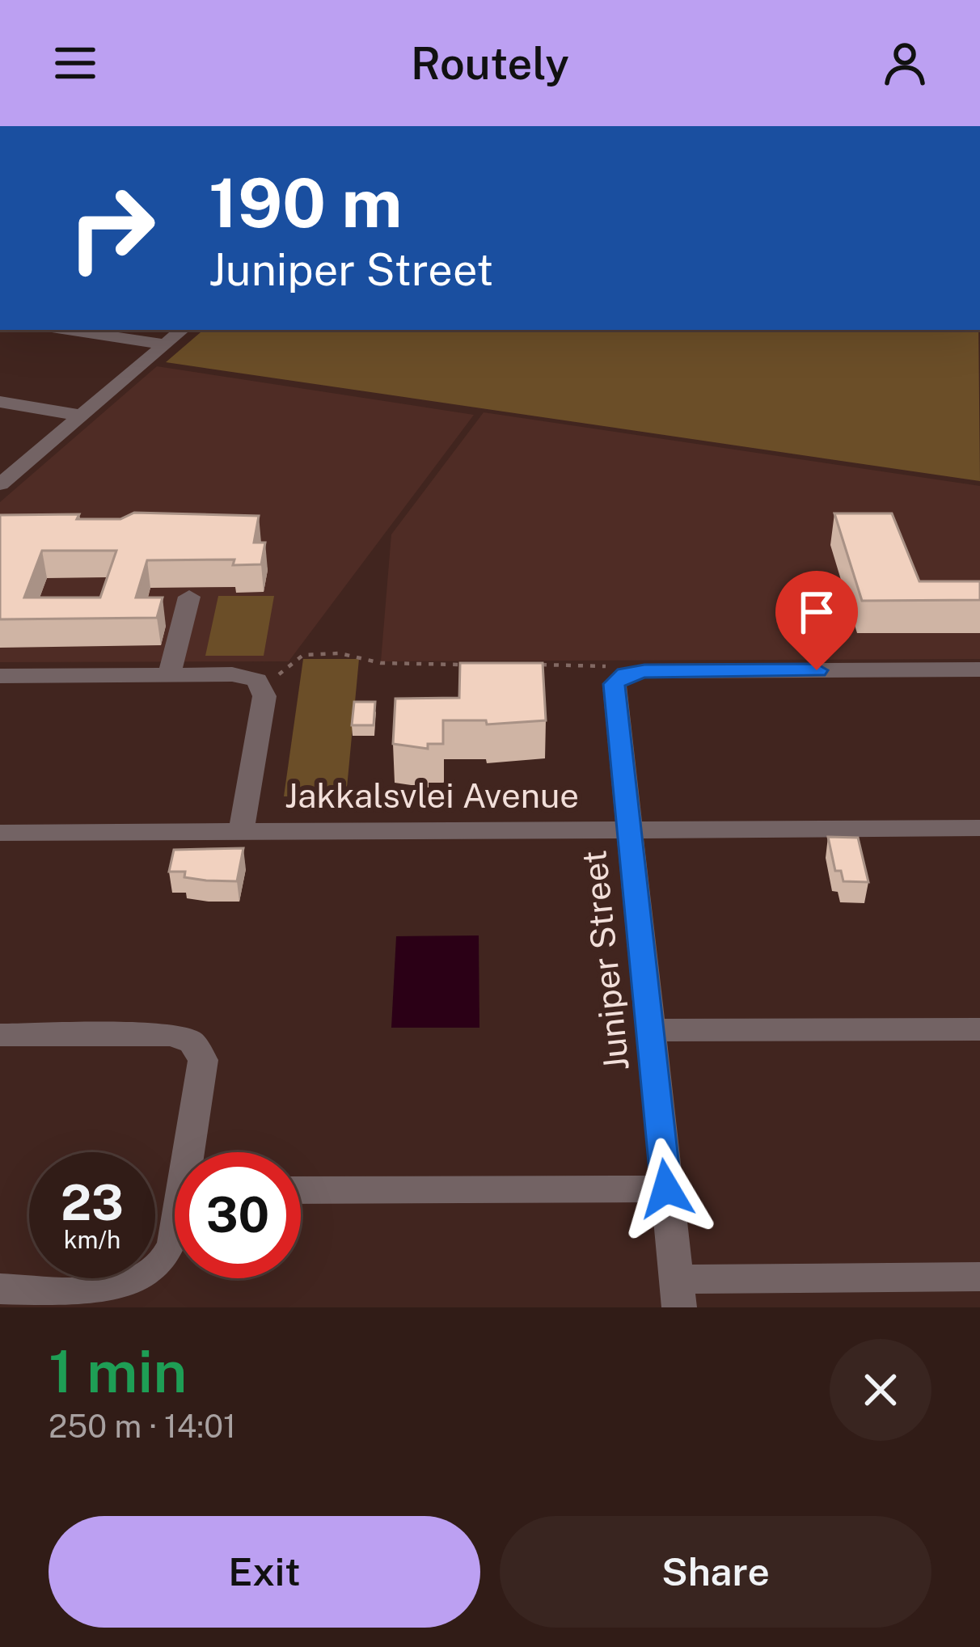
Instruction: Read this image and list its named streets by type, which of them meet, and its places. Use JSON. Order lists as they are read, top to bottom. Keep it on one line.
{"streets":{"street":["Jakkalsvlei Avenue","Juniper Street"]},"crossings":[["Jakkalsvlei Avenue","Juniper Street"]],"page":{"header":"Routely","turn":["190 m","Juniper Street"],"speed":"23 km/h","limit":"30","heading":["1 min","250 m · 14:01"],"buttons":["Exit","Share"]}}
